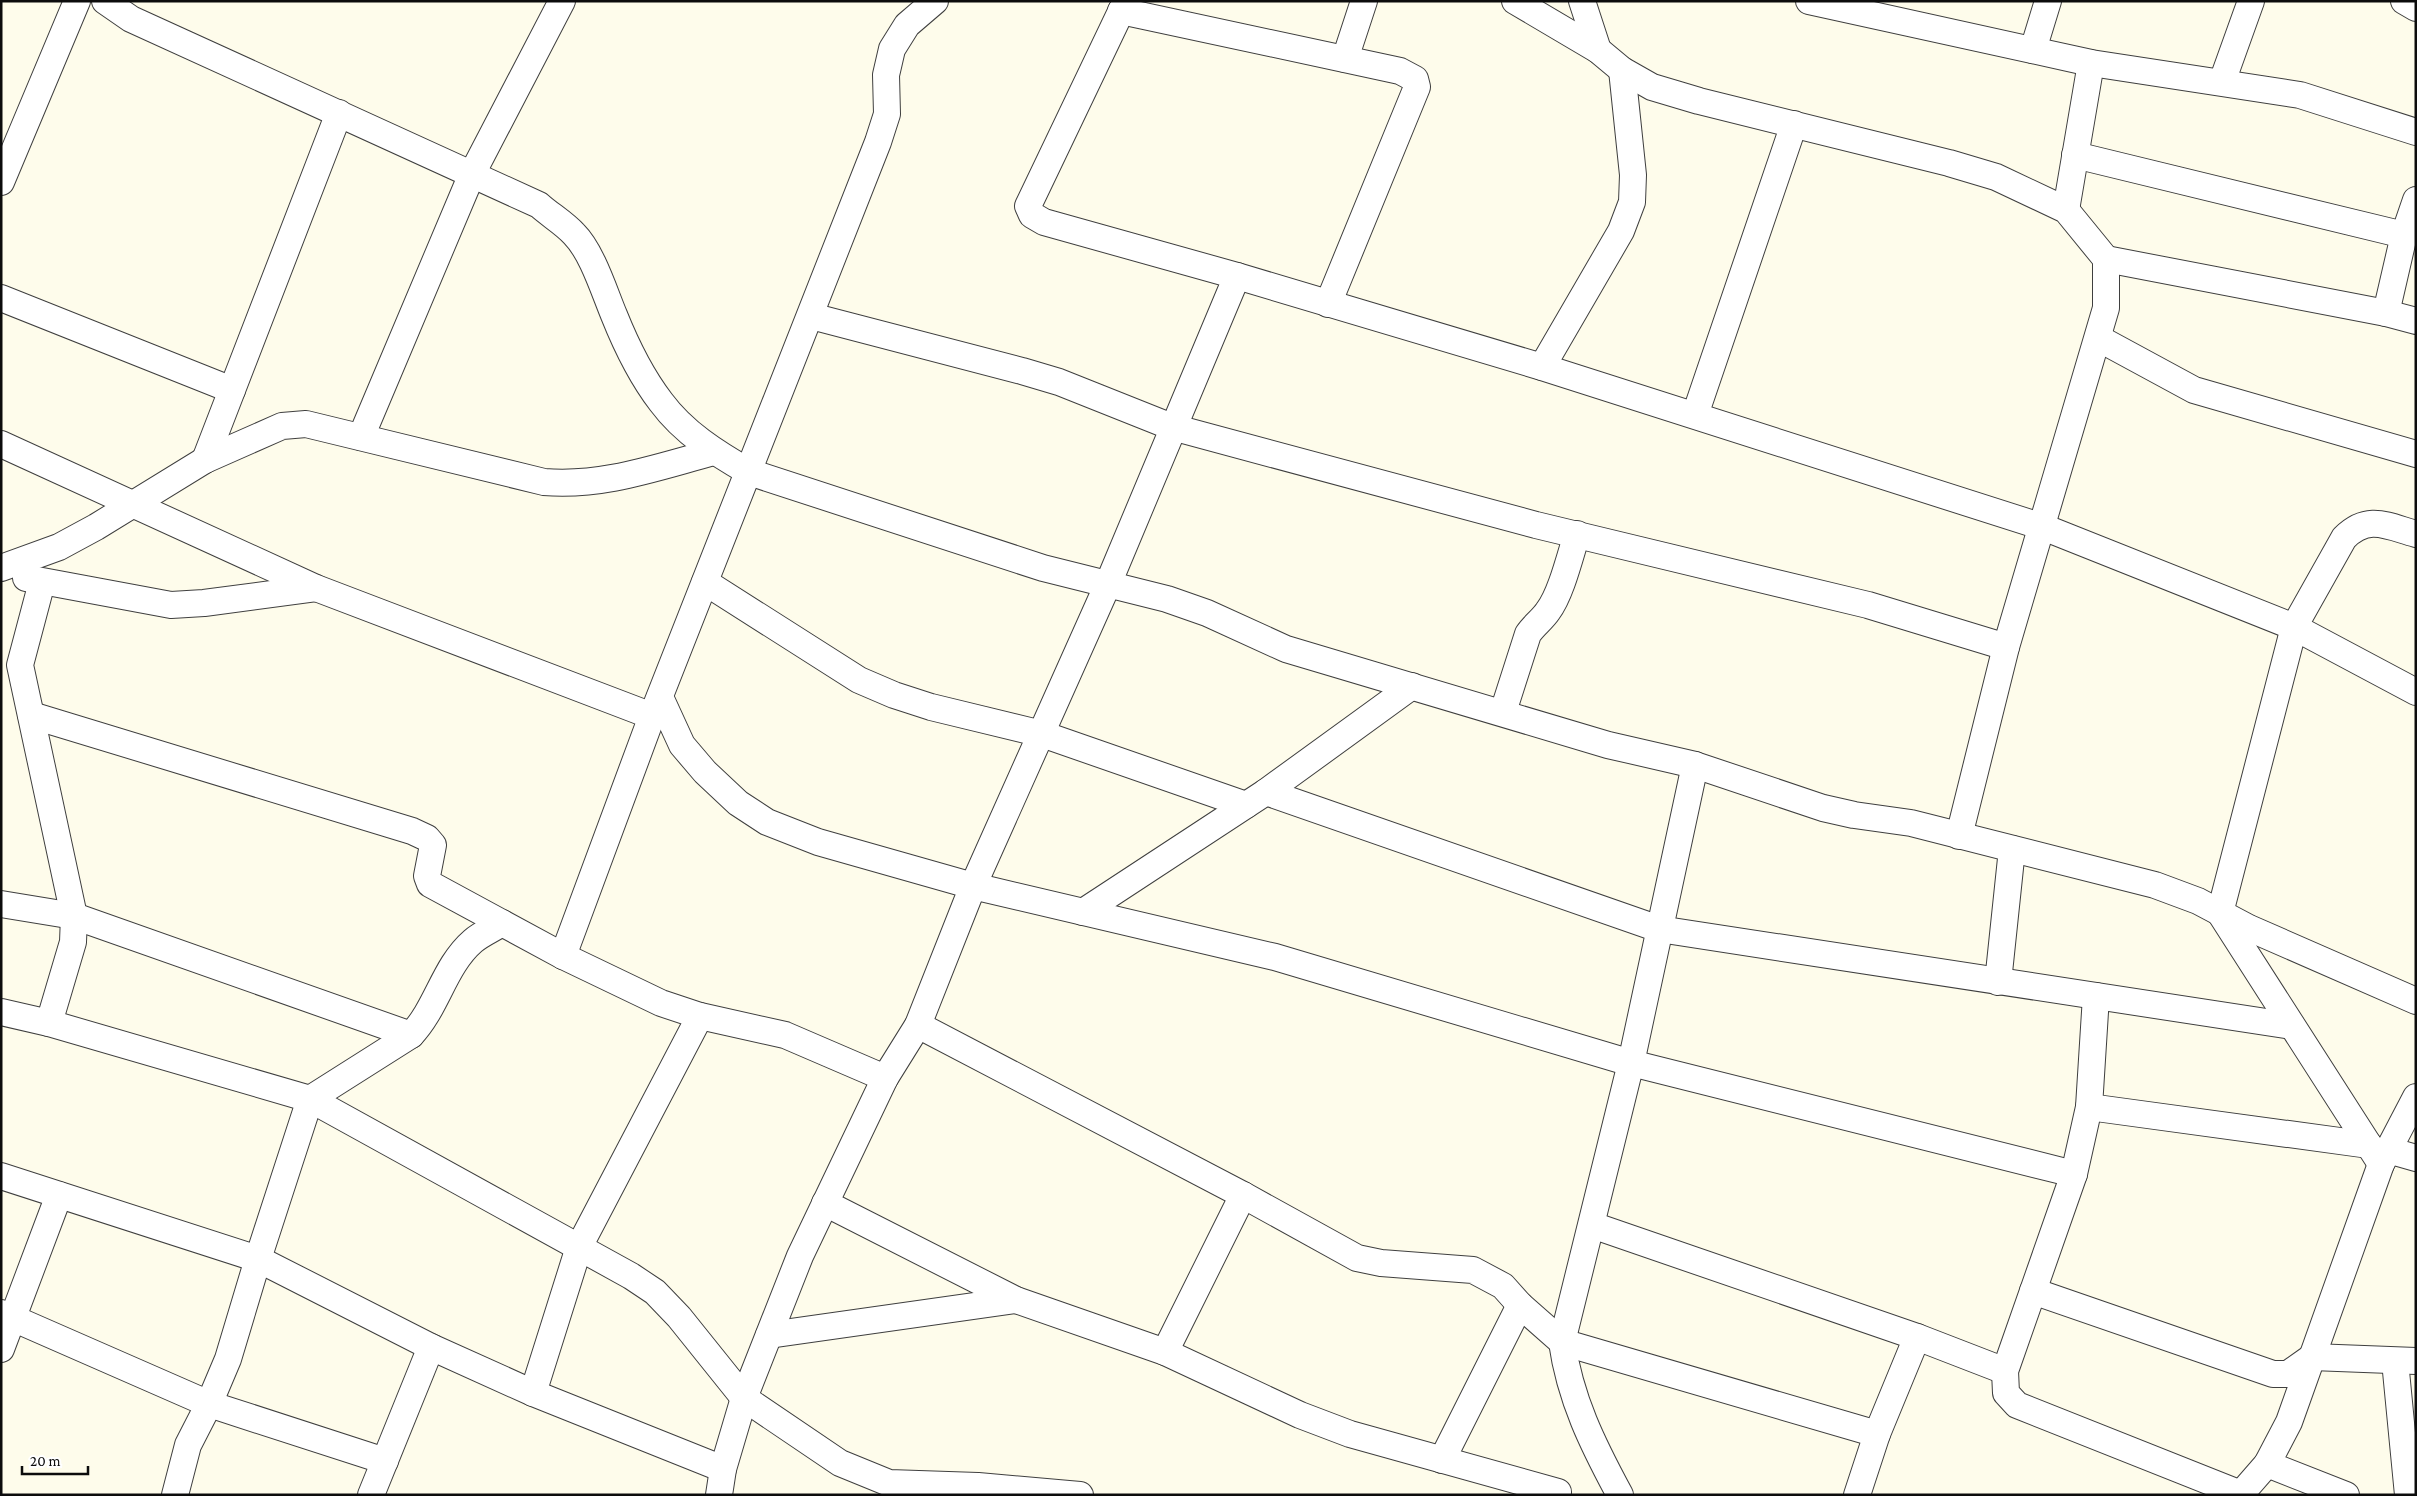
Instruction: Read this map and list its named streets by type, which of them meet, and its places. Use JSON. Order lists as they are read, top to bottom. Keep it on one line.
{"scale_bar":"20 m"}
